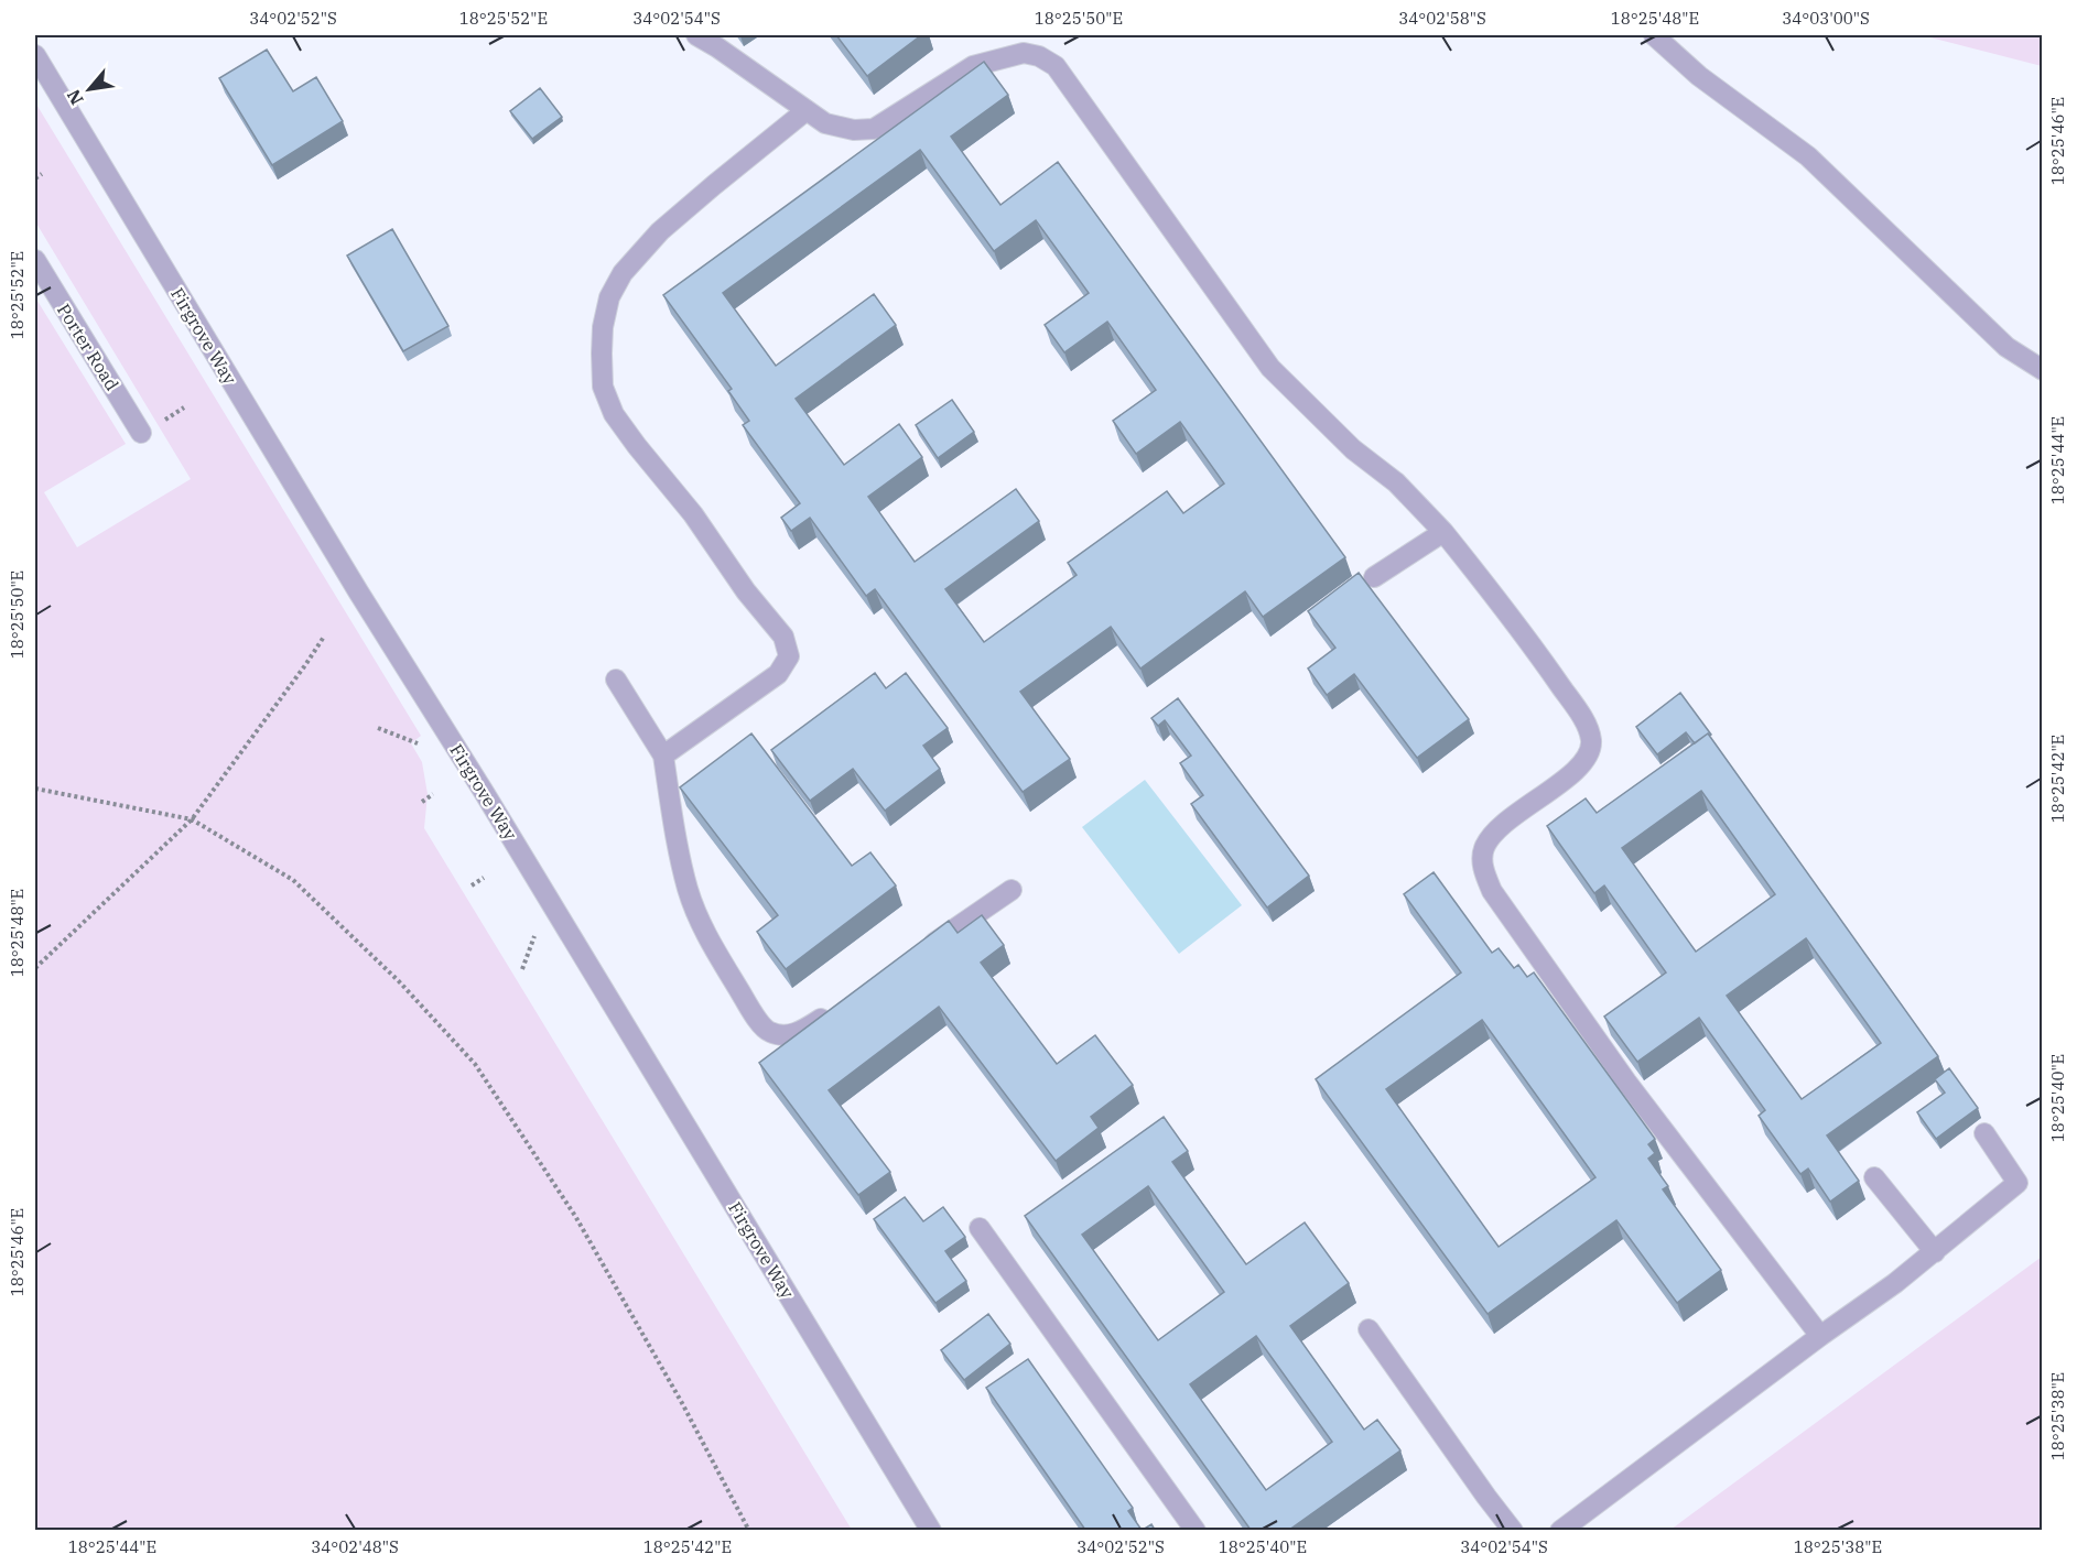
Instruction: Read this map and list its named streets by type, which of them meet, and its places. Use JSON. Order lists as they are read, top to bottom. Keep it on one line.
{"streets":{"street":["Firgrove Way","Porter Road"]},"north":"bottom left","coordinates":["34°02'52\"S","18°25'52\"E","34°02'54\"S","18°25'50\"E","34°02'58\"S","18°25'48\"E","34°03'00\"S","18°25'46\"E","18°25'44\"E","18°25'42\"E","18°25'40\"E","18°25'38\"E","34°02'48\"S"]}
